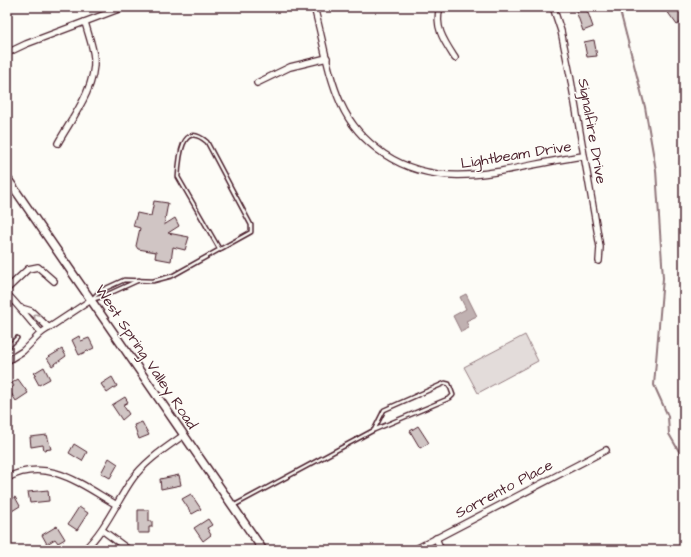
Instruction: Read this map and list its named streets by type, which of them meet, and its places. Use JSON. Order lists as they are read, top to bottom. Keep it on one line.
{"streets":{"street":["Signalfire Drive","Lightbeam Drive","West Spring Valley Road","Sorrento Place"]},"crossings":[["Signalfire Drive","Lightbeam Drive"]]}
